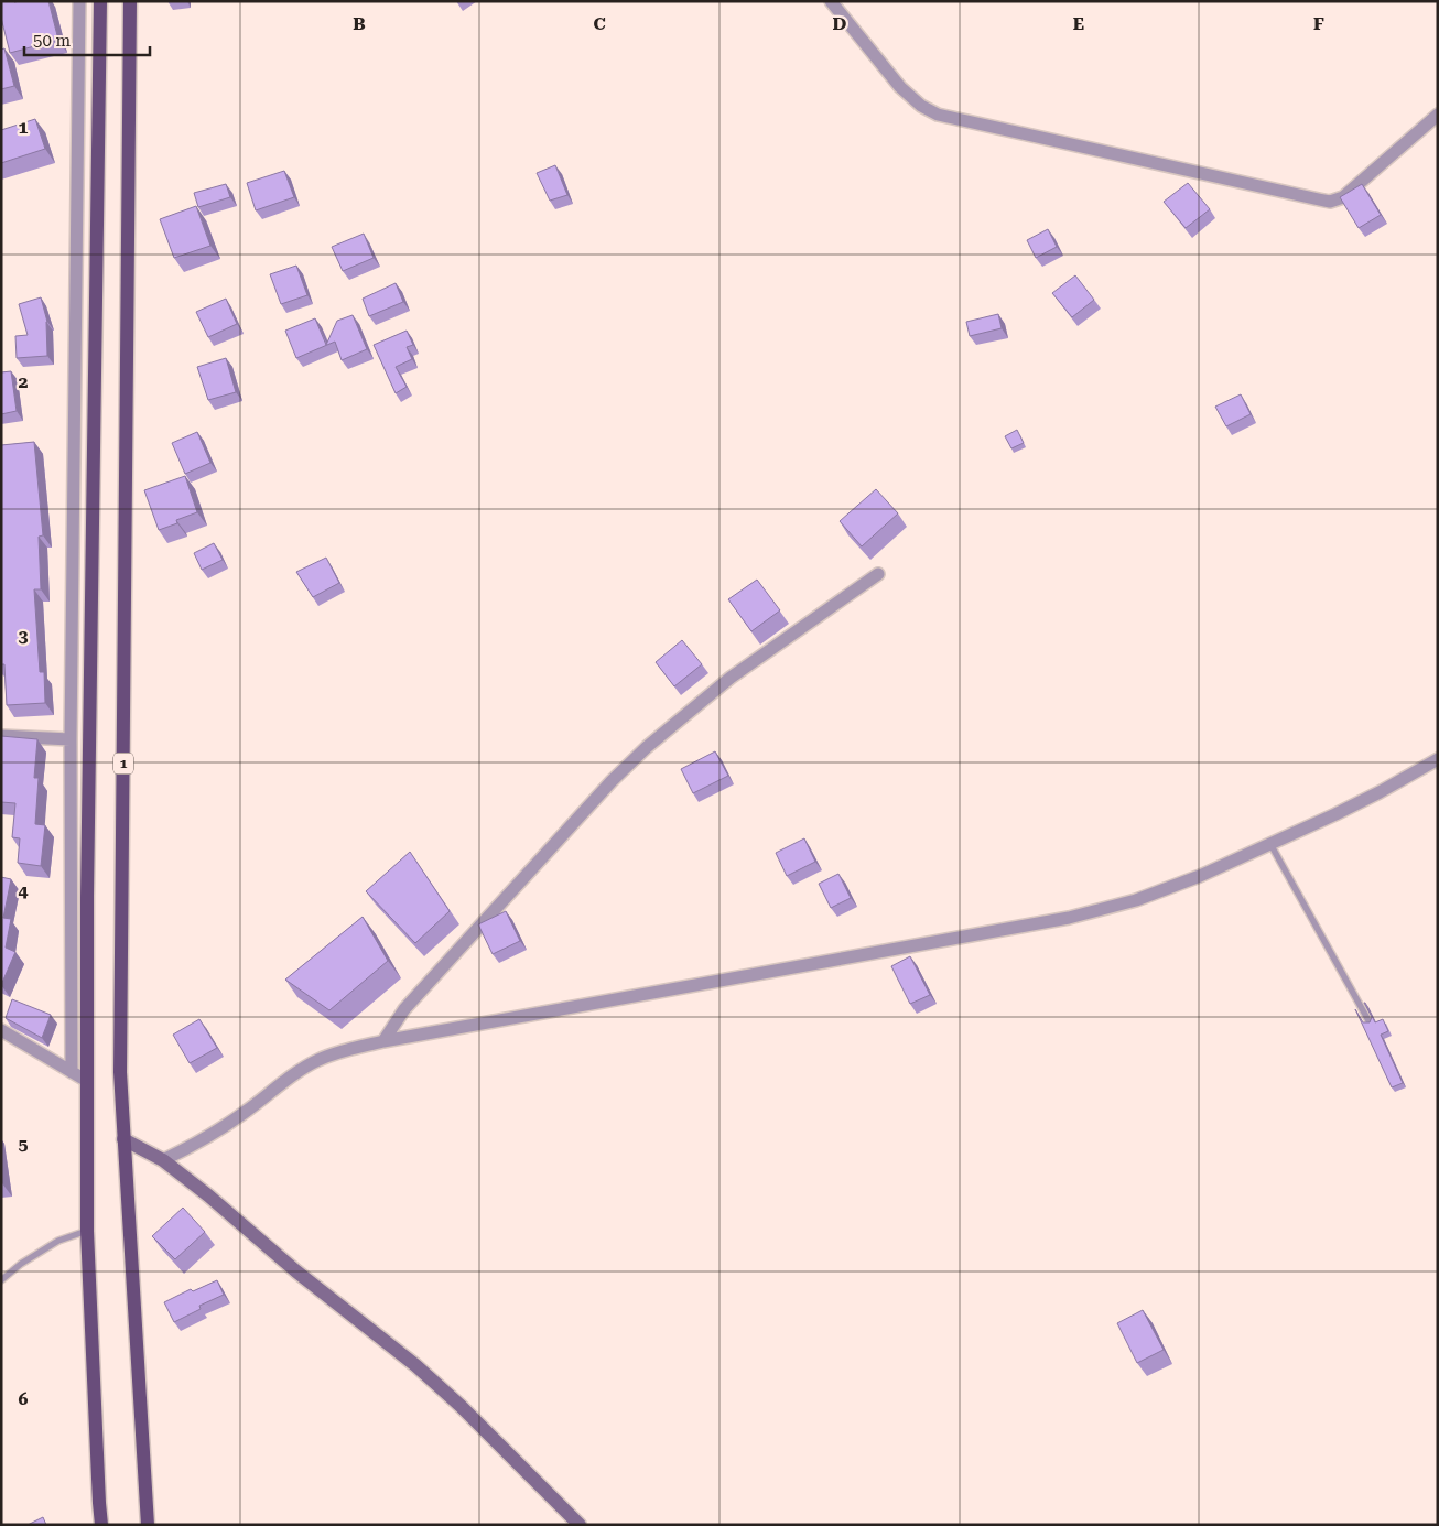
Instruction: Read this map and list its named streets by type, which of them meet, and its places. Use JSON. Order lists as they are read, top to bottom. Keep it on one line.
{"streets":{"main road":["1"]},"scale_bar":"50 m","grid":{"columns":["B","C","D","E","F"],"rows":["1","2","3","4","5","6"]}}
